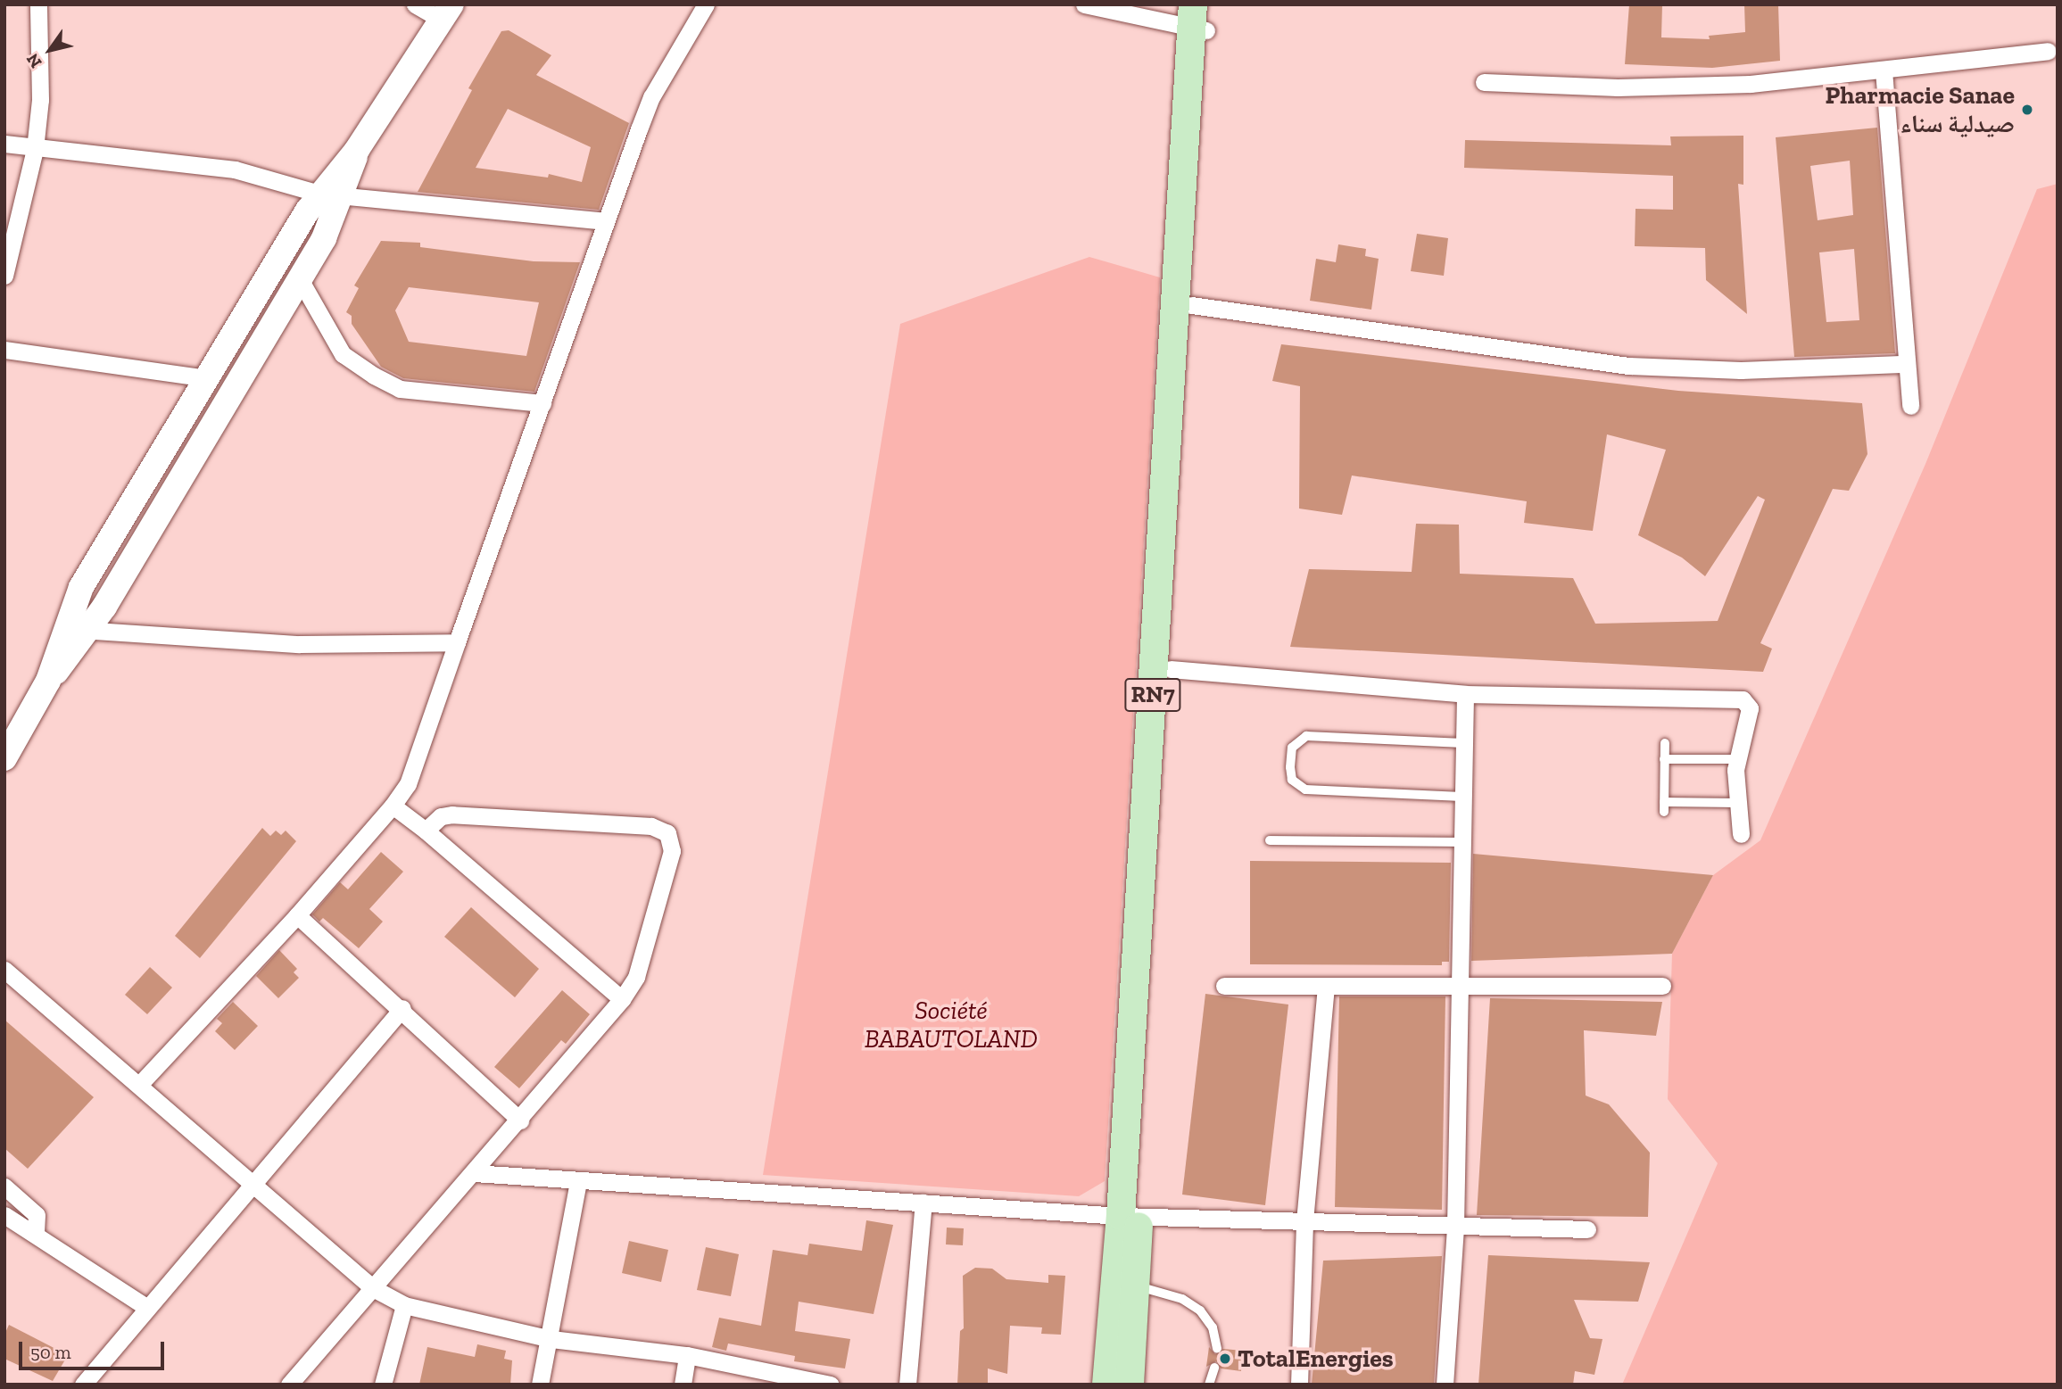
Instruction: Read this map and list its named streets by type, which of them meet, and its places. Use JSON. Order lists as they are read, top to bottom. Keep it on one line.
{"streets":{"main road":["RN7"]},"parks":["Société BABAUTOLAND"],"places":["Pharmacie Sanae صيدلية سناء","TotalEnergies"],"scale_bar":"50 m","north":"bottom left"}
